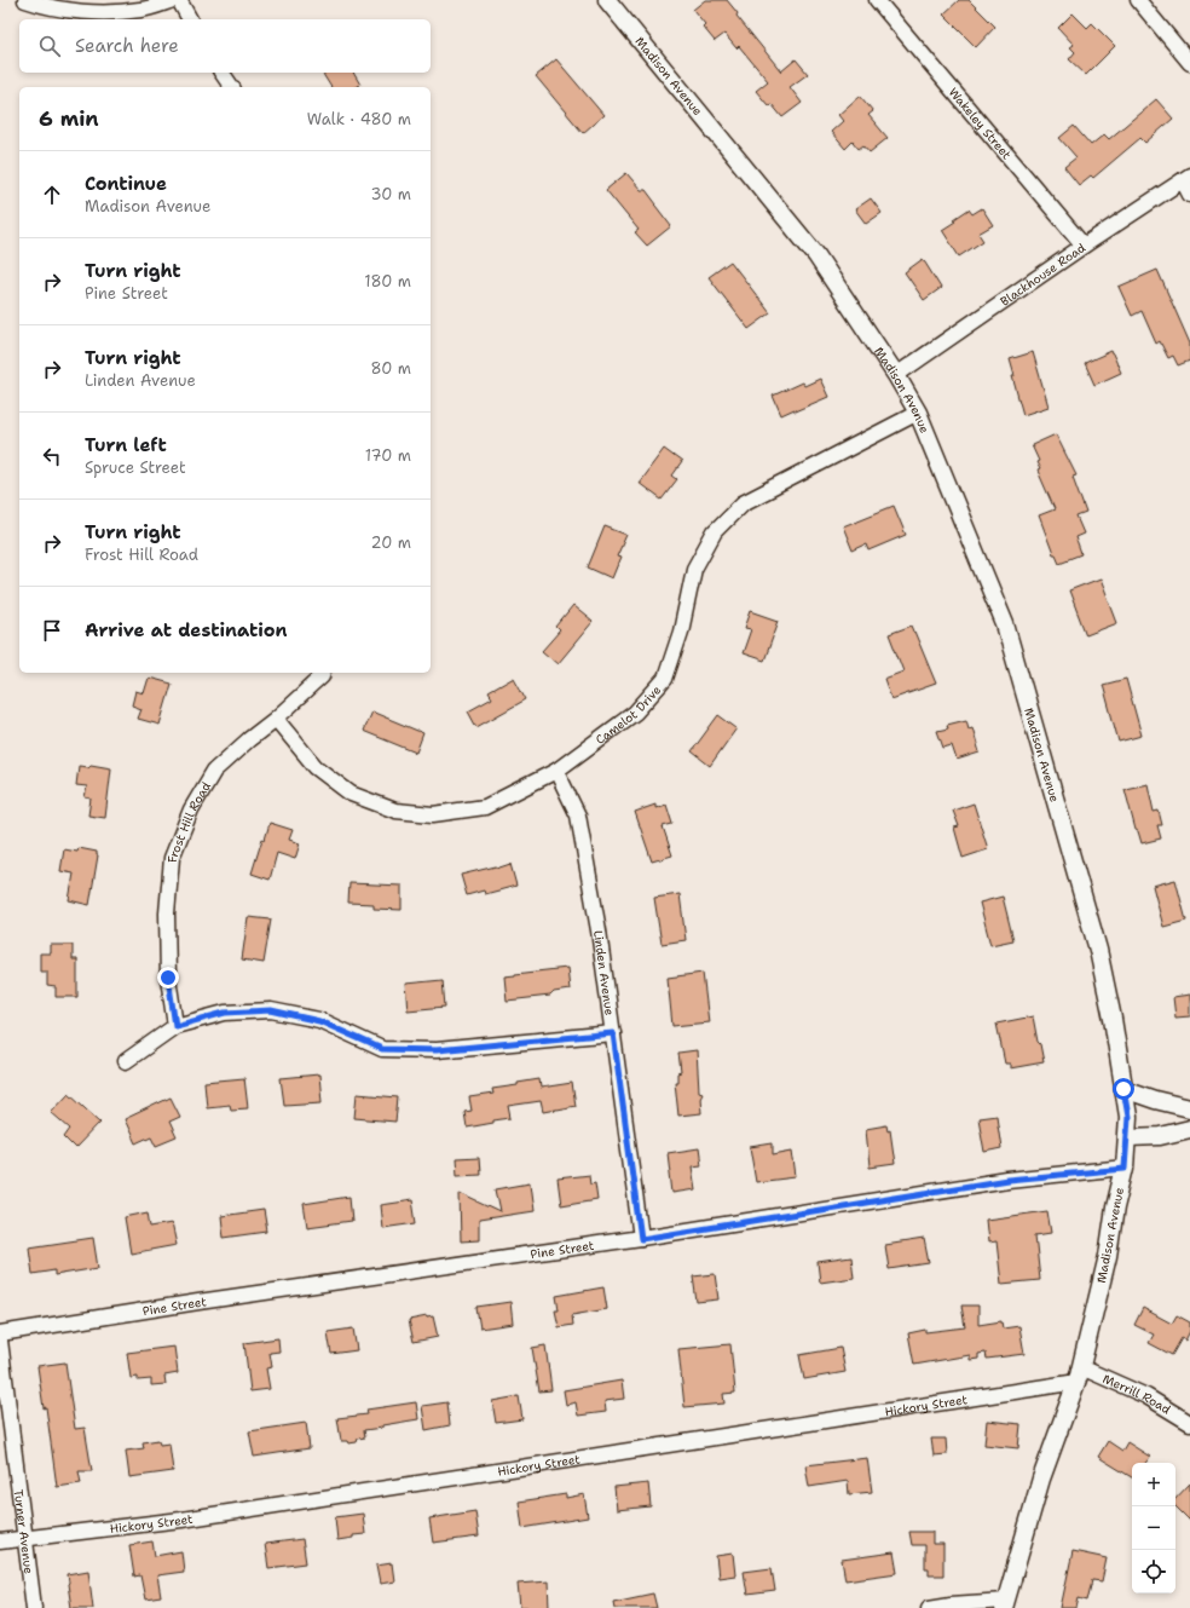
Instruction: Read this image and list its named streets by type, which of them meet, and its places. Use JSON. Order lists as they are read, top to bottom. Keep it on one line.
{"streets":{"street":["Madison Avenue","Wakeley Street","Blackhouse Road","Camelot Drive","Frost Hill Road","Linden Avenue","Pine Street","Merrill Road","Hickory Street","Turner Avenue"]},"crossings":[["Madison Avenue","Blackhouse Road"],["Madison Avenue","Camelot Drive"],["Madison Avenue","Pine Street"],["Madison Avenue","Merrill Road"],["Madison Avenue","Hickory Street"],["Wakeley Street","Blackhouse Road"],["Camelot Drive","Frost Hill Road"],["Camelot Drive","Linden Avenue"],["Linden Avenue","Pine Street"],["Merrill Road","Hickory Street"],["Hickory Street","Turner Avenue"]],"page":{"search":"Search here","heading":["6 min","Walk · 480 m"],"list":[["Continue","Madison Avenue","30 m"],["Turn right","Pine Street","180 m"],["Turn right","Linden Avenue","80 m"],["Turn left","Spruce Street","170 m"],["Turn right","Frost Hill Road","20 m"],"Arrive at destination"],"map_buttons":["+","−"]}}
